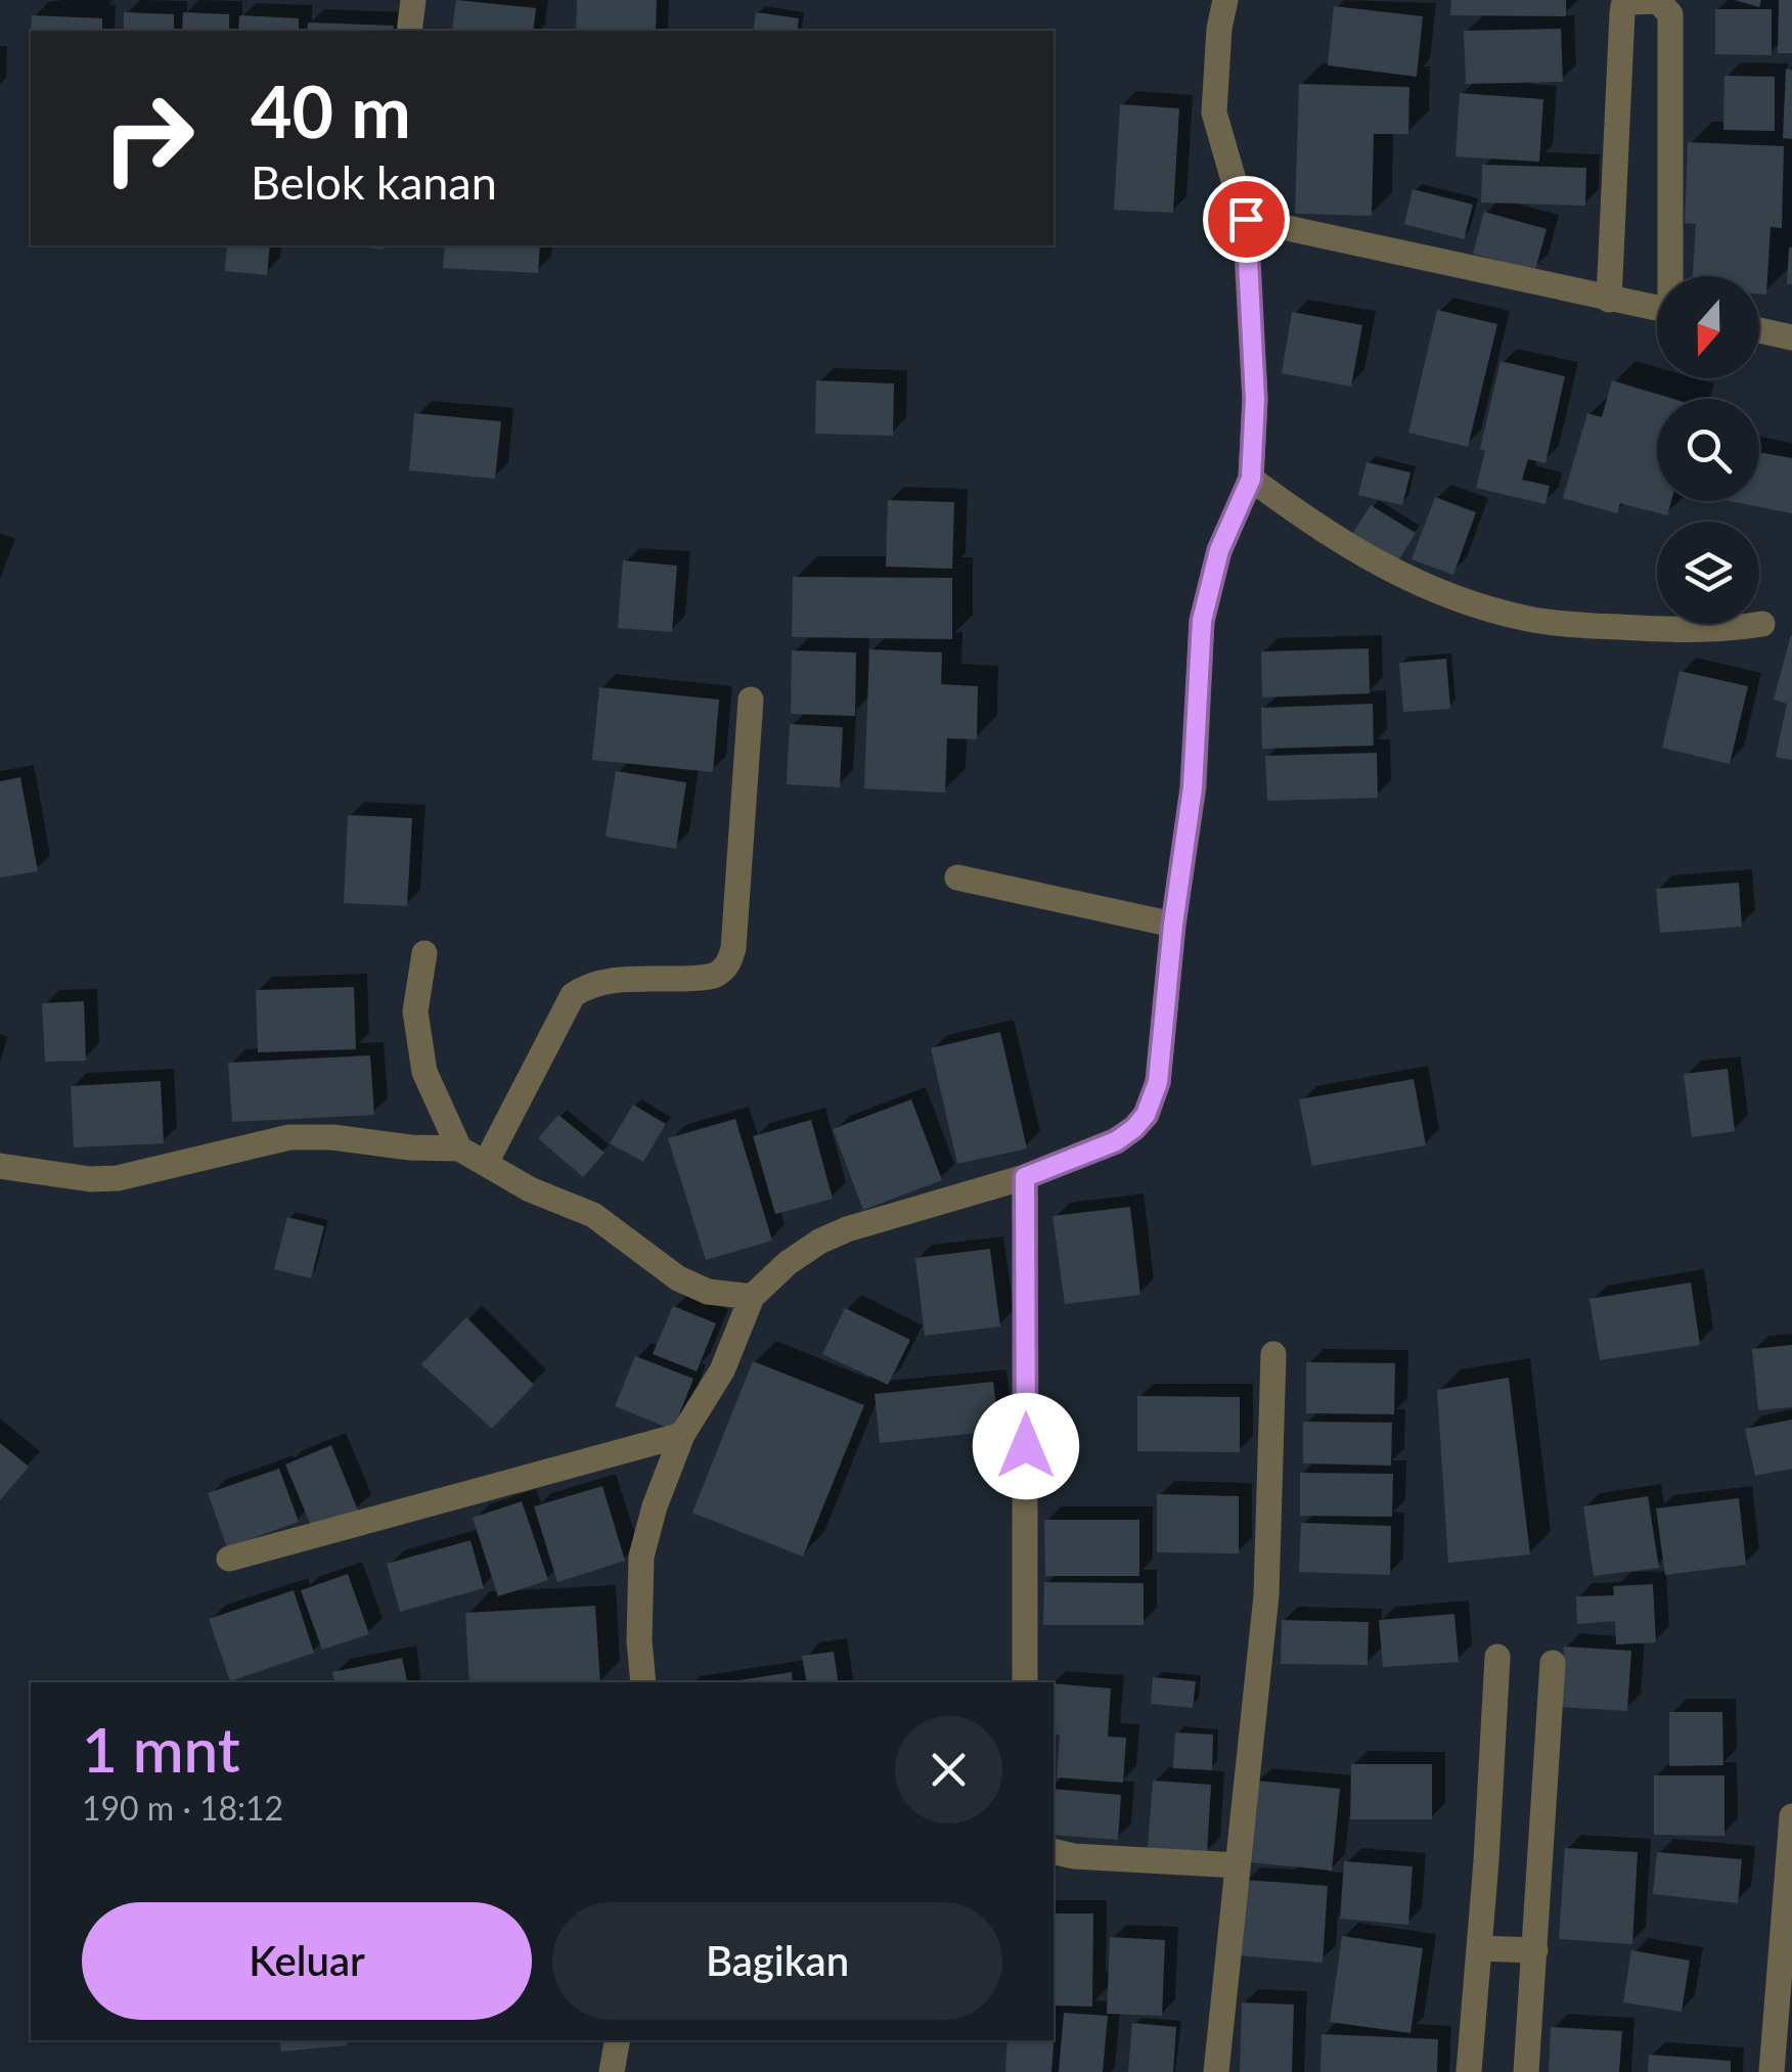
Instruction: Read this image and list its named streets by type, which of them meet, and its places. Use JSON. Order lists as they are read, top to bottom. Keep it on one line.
{"north":"bottom","page":{"turn":["40 m","Belok kanan"],"heading":["1 mnt","190 m · 18:12"],"buttons":["Keluar","Bagikan"]}}
